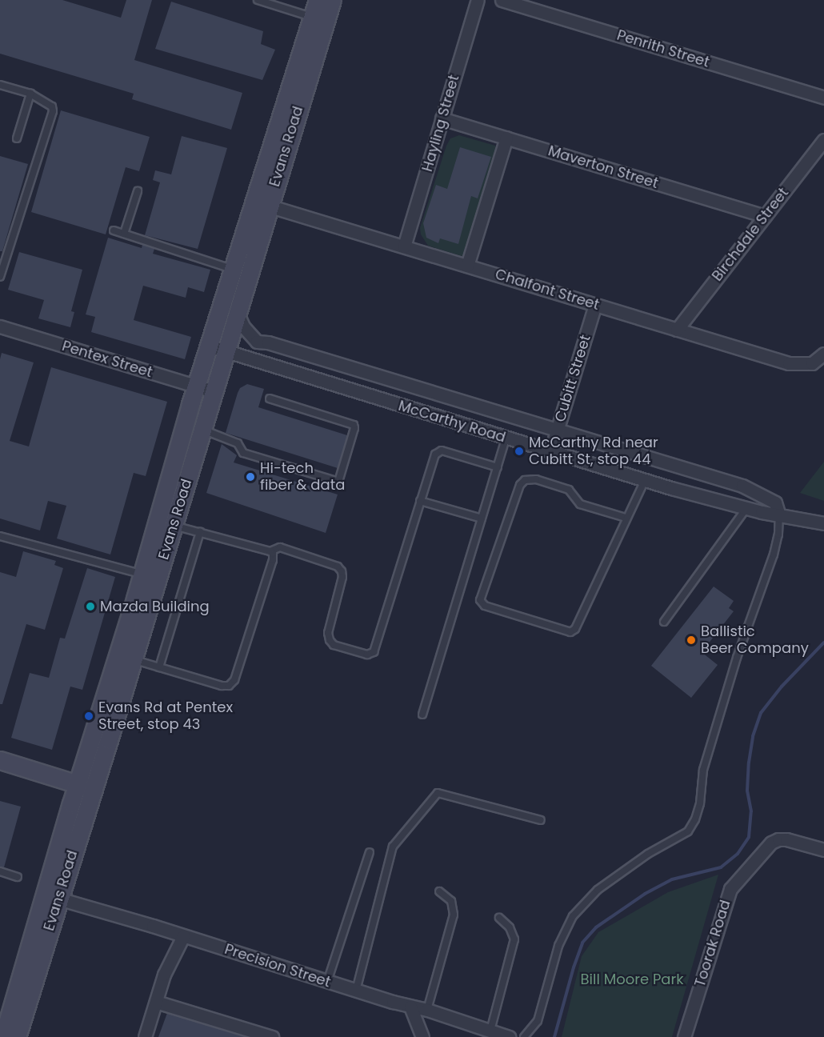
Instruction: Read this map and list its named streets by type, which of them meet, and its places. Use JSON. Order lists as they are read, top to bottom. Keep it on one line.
{"streets":{"main road":["Evans Road"],"street":["Penrith Street","Hayling Street","Maverton Street","Birchdale Street","Chalfont Street","Pentex Street","Cubitt Street","McCarthy Road","Toorak Road","Precision Street"]},"crossings":[["Hayling Street","Maverton Street"],["Hayling Street","Chalfont Street"],["Evans Road","Chalfont Street"],["Evans Road","Pentex Street"],["Evans Road","McCarthy Road"],["Evans Road","Precision Street"],["Maverton Street","Birchdale Street"],["Birchdale Street","Chalfont Street"],["Chalfont Street","Cubitt Street"],["Cubitt Street","McCarthy Road"]],"parks":["Bill Moore Park"],"places":["McCarthy Rd near Cubitt St, stop 44","Hi-tech fiber & data","Mazda Building","Ballistic Beer Company","Evans Rd at Pentex Street, stop 43"]}
